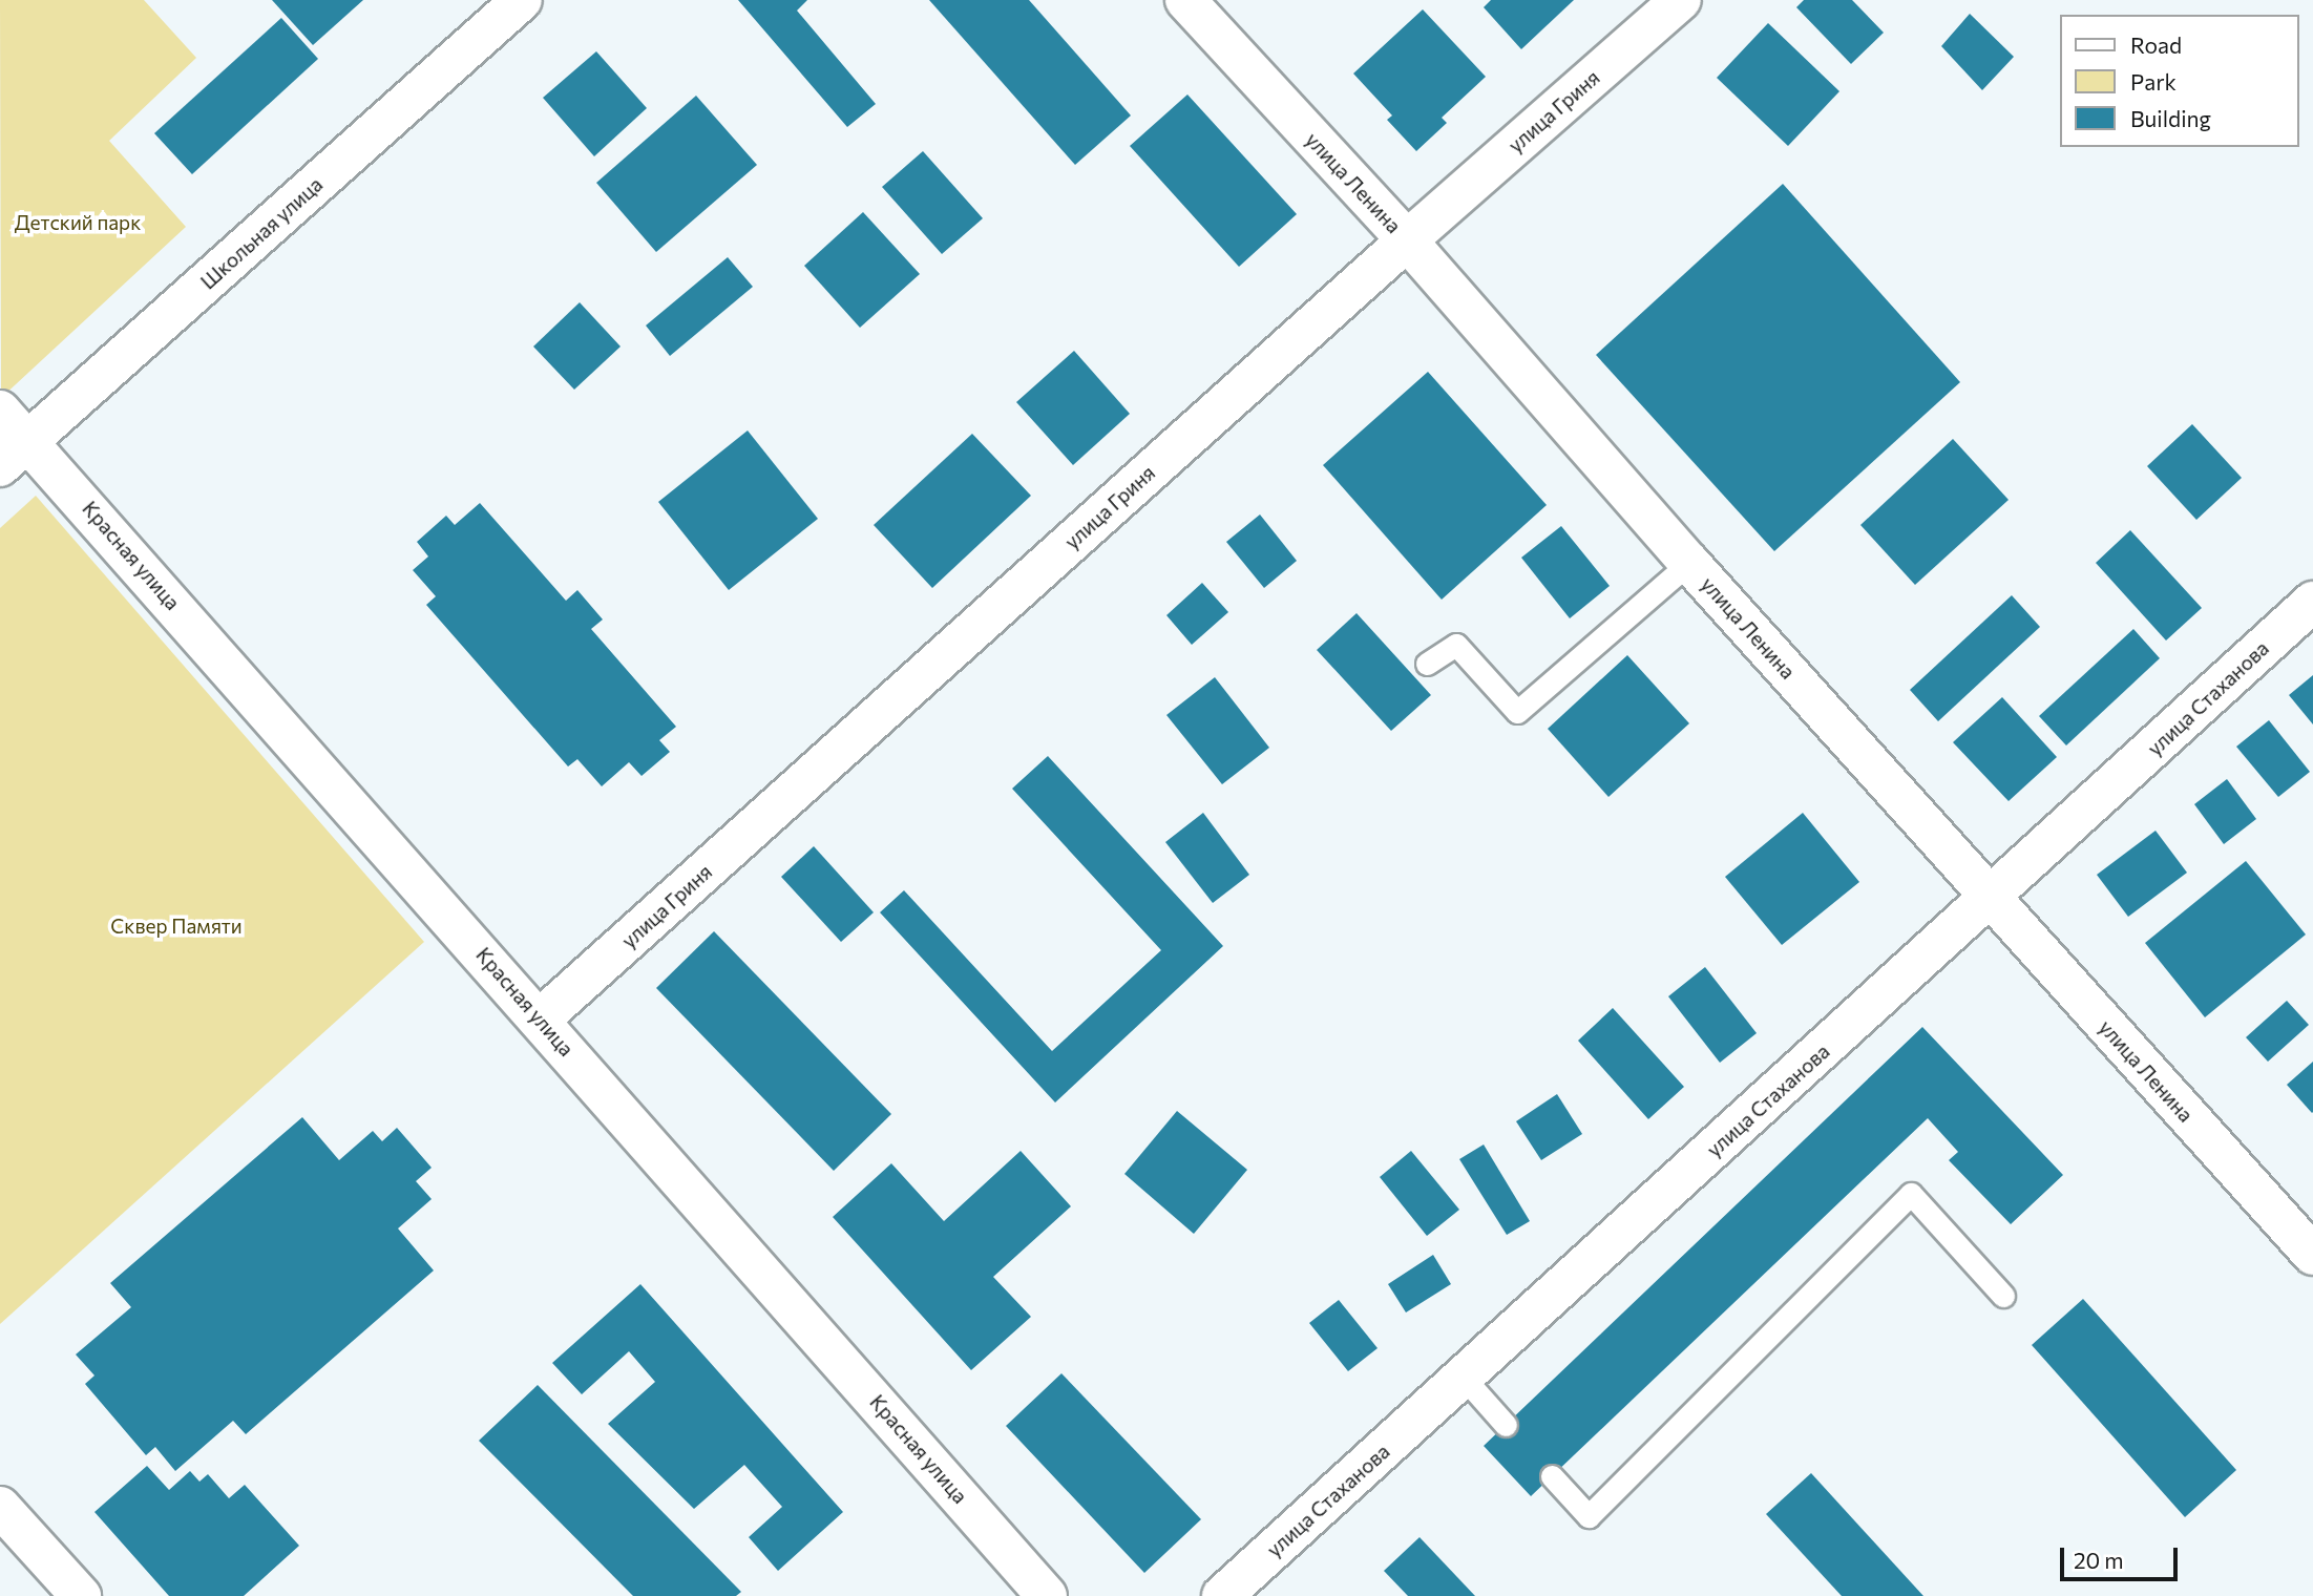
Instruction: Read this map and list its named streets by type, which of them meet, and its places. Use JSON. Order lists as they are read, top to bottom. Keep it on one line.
{"streets":{"street":["улица Гриня","улица Ленина","Школьная улица","Красная улица","улица Стаханова"]},"crossings":[["улица Гриня","улица Ленина"],["улица Гриня","Красная улица"],["улица Ленина","улица Стаханова"],["Школьная улица","Красная улица"]],"parks":["Детский парк","Сквер Памяти"],"legend":["Road","Park","Building"],"scale_bar":"20 m"}
